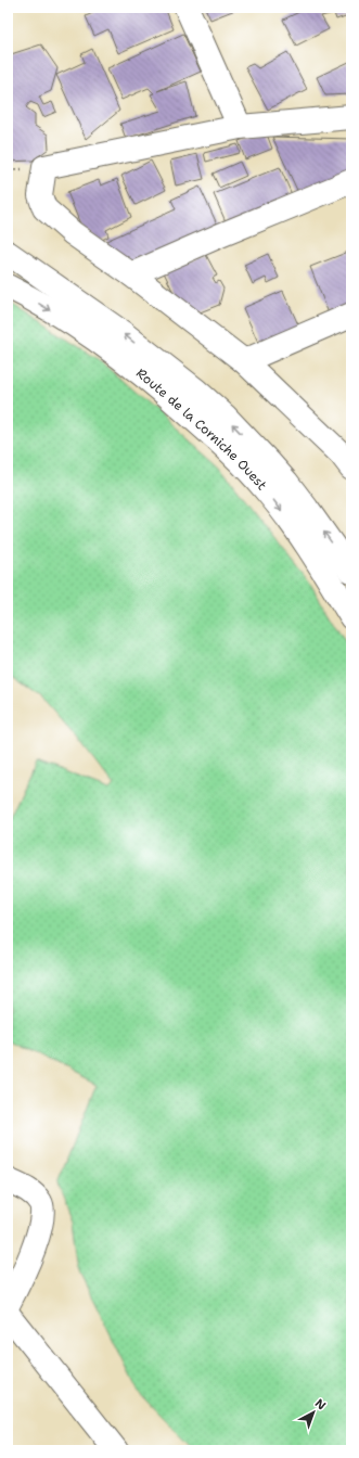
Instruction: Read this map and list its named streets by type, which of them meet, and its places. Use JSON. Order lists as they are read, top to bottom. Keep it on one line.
{"streets":{"main road":["Route de la Corniche Ouest"]},"north":"top right"}
